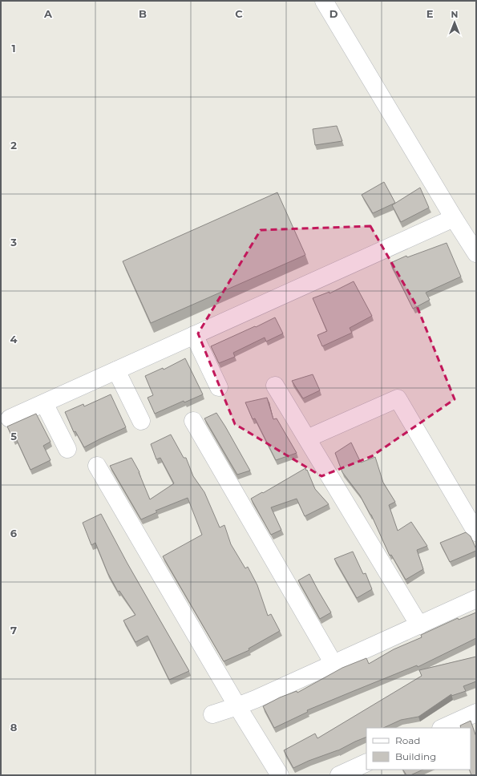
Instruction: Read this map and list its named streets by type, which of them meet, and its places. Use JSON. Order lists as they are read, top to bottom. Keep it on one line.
{"legend":["Road","Building"],"north":"top","grid":{"columns":["A","B","C","D","E"],"rows":["1","2","3","4","5","6","7","8"]}}
